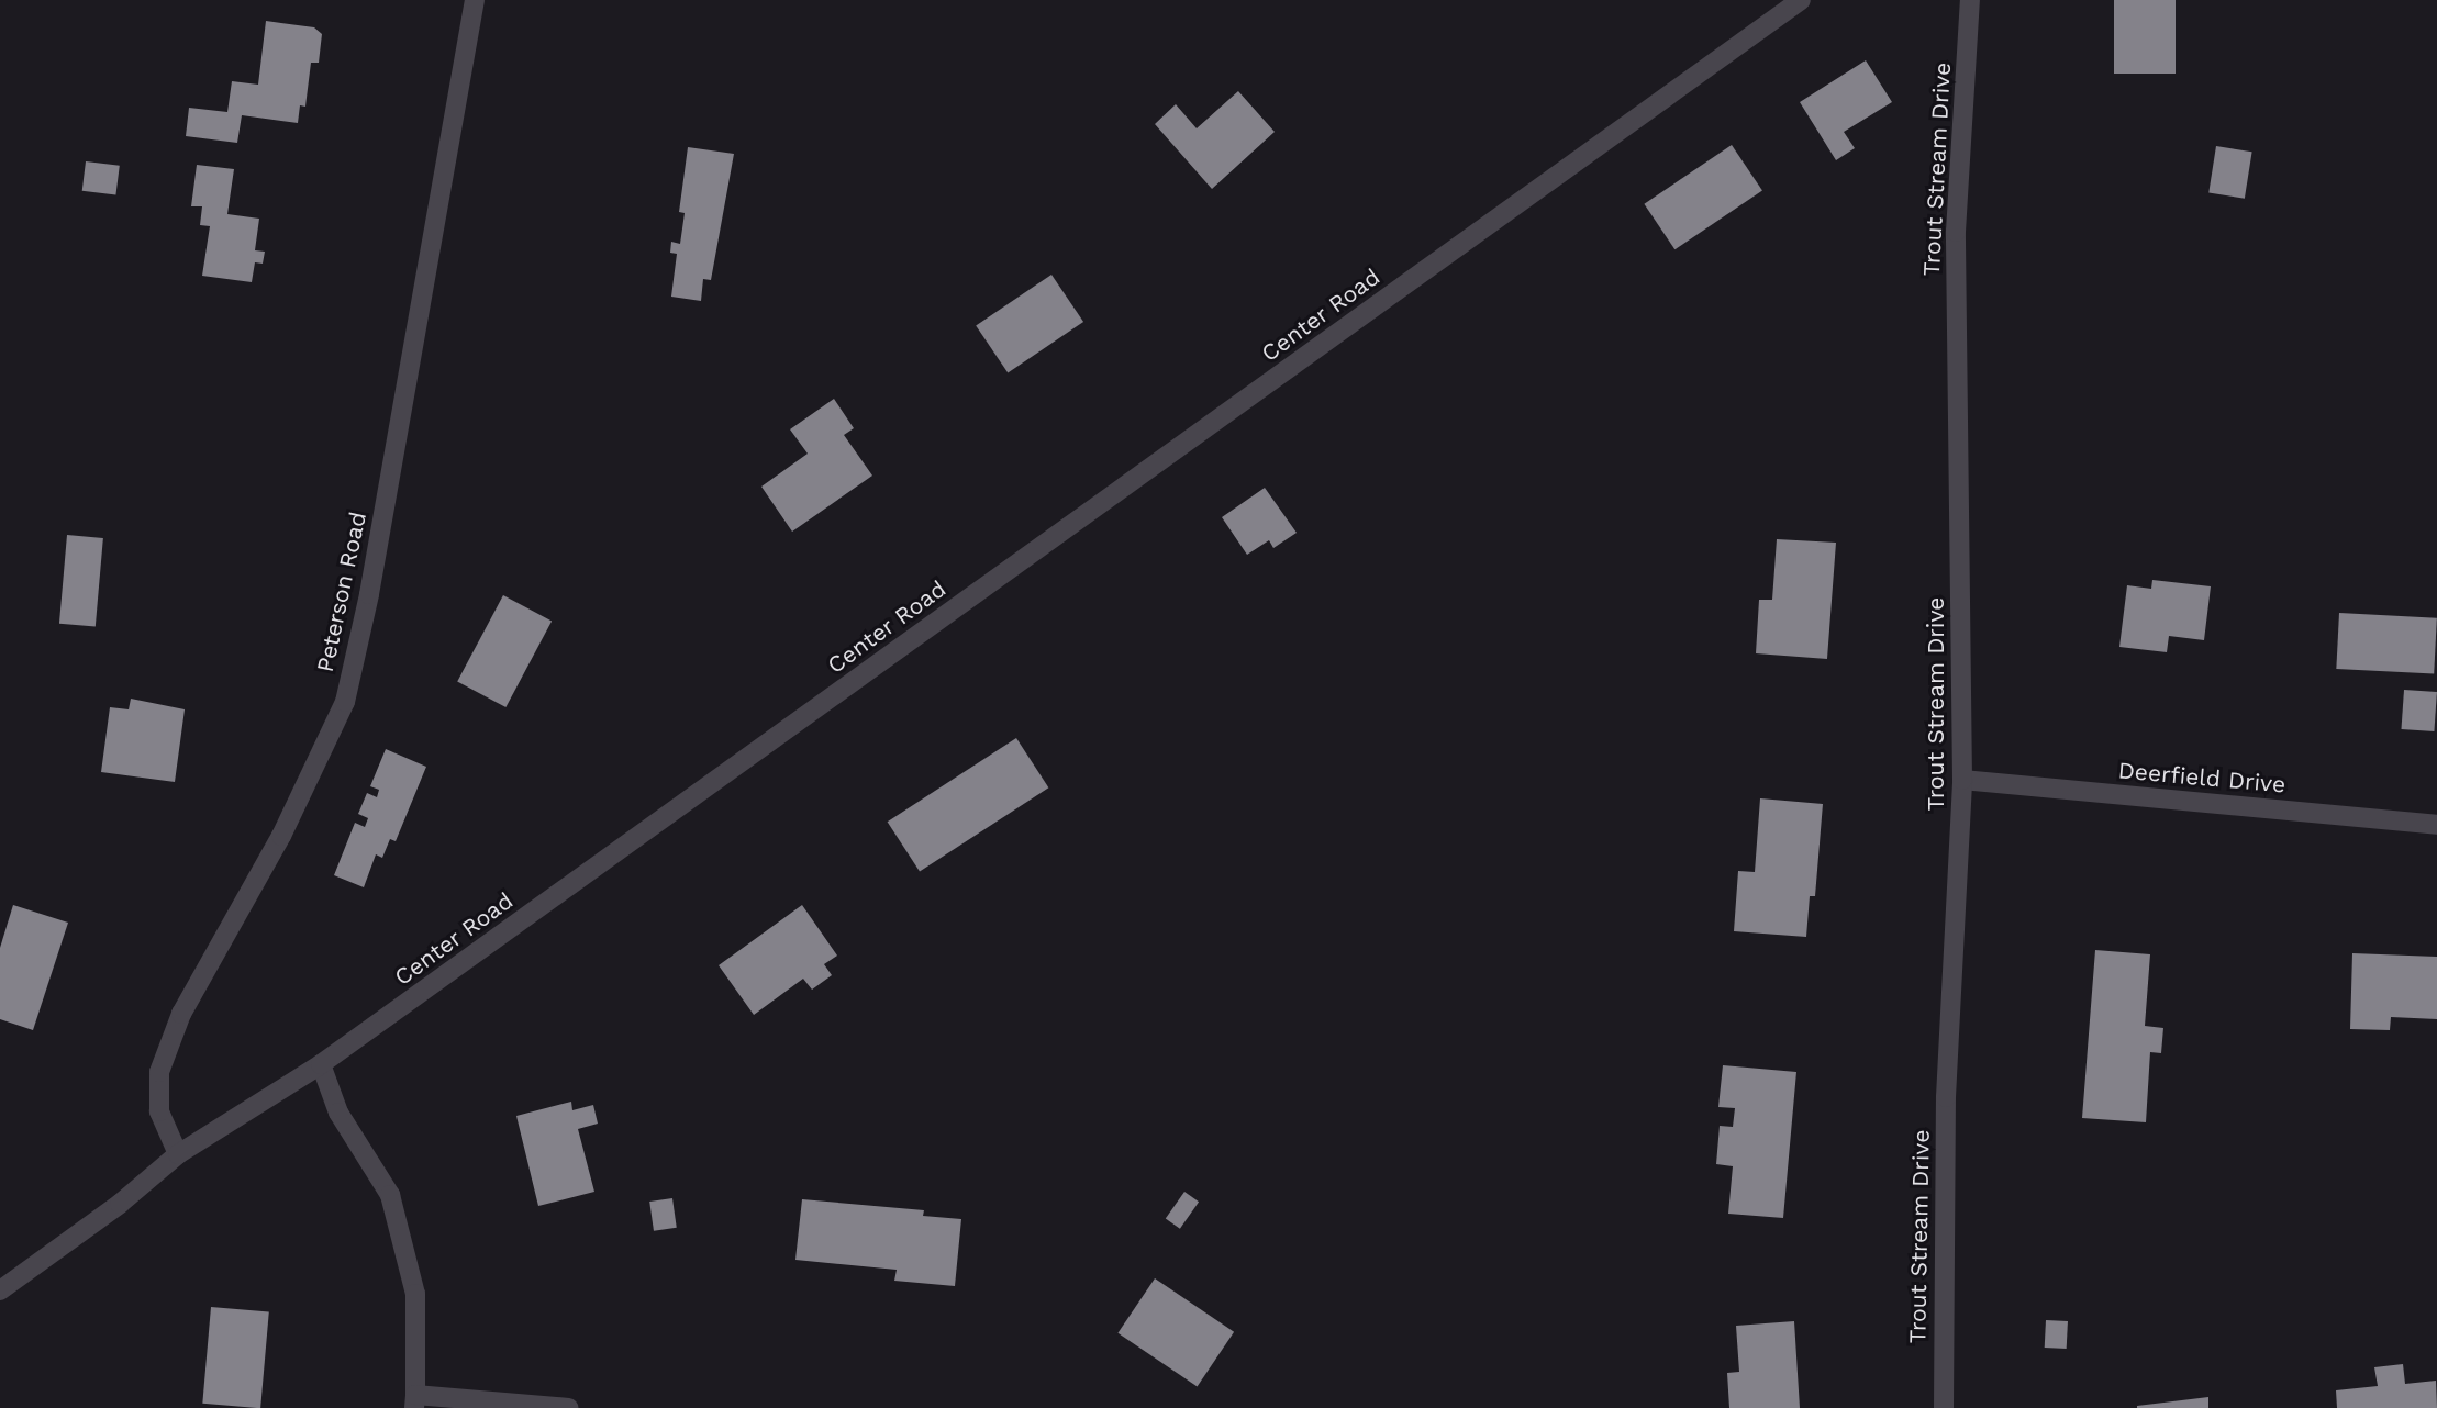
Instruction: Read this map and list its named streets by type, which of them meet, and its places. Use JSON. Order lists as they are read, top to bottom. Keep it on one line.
{"streets":{"street":["Trout Stream Drive","Center Road","Peterson Road","Deerfield Drive"]},"crossings":[["Trout Stream Drive","Deerfield Drive"],["Center Road","Peterson Road"]]}
